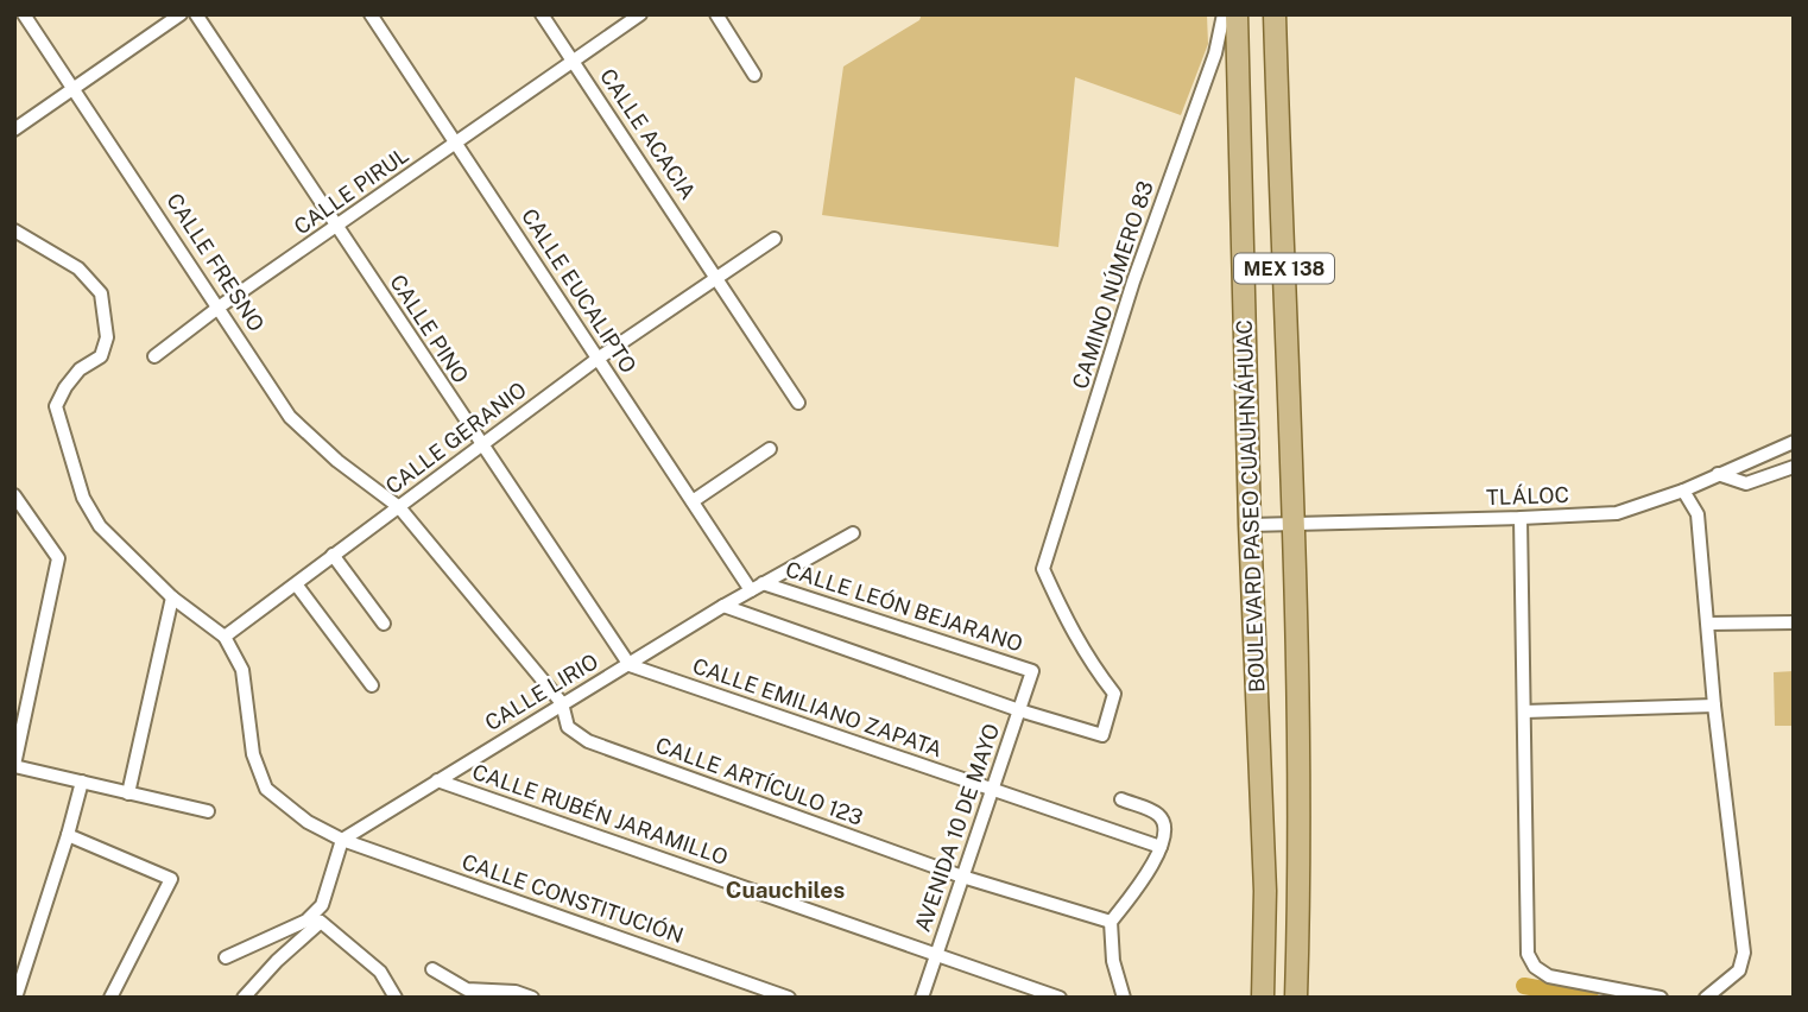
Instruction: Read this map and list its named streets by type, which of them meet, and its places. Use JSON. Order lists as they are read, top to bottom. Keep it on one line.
{"streets":{"main road":["MEX 138","BOULEVARD PASEO CUAUHNÁHUAC"],"street":["CALLE ACACIA","CALLE PIRUL","CALLE FRESNO","CAMINO NÚMERO 83","CALLE EUCALIPTO","CALLE PINO","CALLE GERANIO","TLÁLOC","CALLE LEÓN BEJARANO","CALLE LIRIO","CALLE EMILIANO ZAPATA","CALLE ARTÍCULO 123","CALLE RUBÉN JARAMILLO","AVENIDA 10 DE MAYO","CALLE CONSTITUCIÓN"]},"crossings":[["CALLE ACACIA","CALLE PIRUL"],["CALLE ACACIA","CALLE GERANIO"],["CALLE PIRUL","CALLE FRESNO"],["CALLE PIRUL","CALLE EUCALIPTO"],["CALLE PIRUL","CALLE PINO"],["CALLE FRESNO","CALLE GERANIO"],["CALLE FRESNO","CALLE LIRIO"],["CALLE FRESNO","CALLE ARTÍCULO 123"],["CAMINO NÚMERO 83","AVENIDA 10 DE MAYO"],["CALLE EUCALIPTO","CALLE GERANIO"],["CALLE EUCALIPTO","CALLE LEÓN BEJARANO"],["CALLE EUCALIPTO","CALLE LIRIO"],["CALLE PINO","CALLE GERANIO"],["CALLE PINO","CALLE LIRIO"],["CALLE PINO","CALLE EMILIANO ZAPATA"],["CALLE GERANIO","CALLE CONSTITUCIÓN"],["TLÁLOC","BOULEVARD PASEO CUAUHNÁHUAC"],["CALLE LEÓN BEJARANO","CALLE LIRIO"],["CALLE LEÓN BEJARANO","AVENIDA 10 DE MAYO"],["CALLE LIRIO","CALLE EMILIANO ZAPATA"],["CALLE LIRIO","CALLE ARTÍCULO 123"],["CALLE LIRIO","CALLE RUBÉN JARAMILLO"],["CALLE LIRIO","CALLE CONSTITUCIÓN"],["CALLE EMILIANO ZAPATA","AVENIDA 10 DE MAYO"],["CALLE ARTÍCULO 123","AVENIDA 10 DE MAYO"],["CALLE RUBÉN JARAMILLO","AVENIDA 10 DE MAYO"]],"districts":["Cuauchiles"]}
